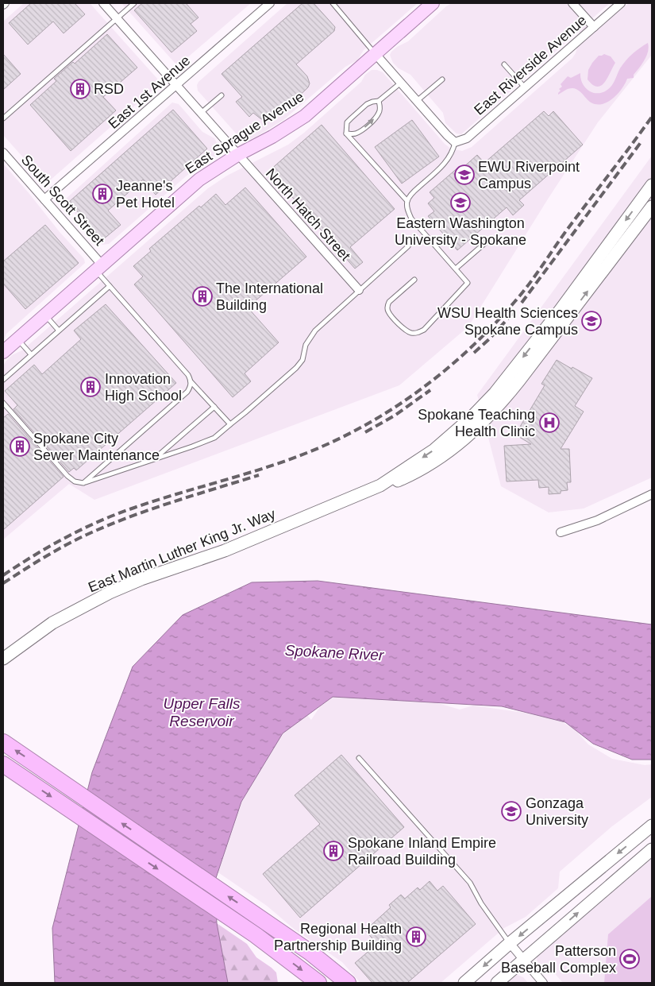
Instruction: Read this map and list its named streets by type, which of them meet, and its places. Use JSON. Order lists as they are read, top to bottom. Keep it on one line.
{"streets":{"main road":["East Sprague Avenue"],"street":["East Riverside Avenue","East 1st Avenue","South Scott Street","North Hatch Street","East Martin Luther King Jr. Way"]},"crossings":[["East 1st Avenue","South Scott Street"],["East 1st Avenue","North Hatch Street"],["East Sprague Avenue","South Scott Street"],["East Sprague Avenue","North Hatch Street"]],"water":["Spokane River","Upper Falls Reservoir"],"places":{"building":["RSD","Jeanne's Pet Hotel","The International Building","Innovation High School","Spokane City Sewer Maintenance","Spokane Inland Empire Railroad Building","Regional Health Partnership Building"],"school or university":["EWU Riverpoint Campus","Eastern Washington University - Spokane","WSU Health Sciences Spokane Campus","Gonzaga University"],"hospital":["Spokane Teaching Health Clinic"],"sports":["Patterson Baseball Complex"]}}
